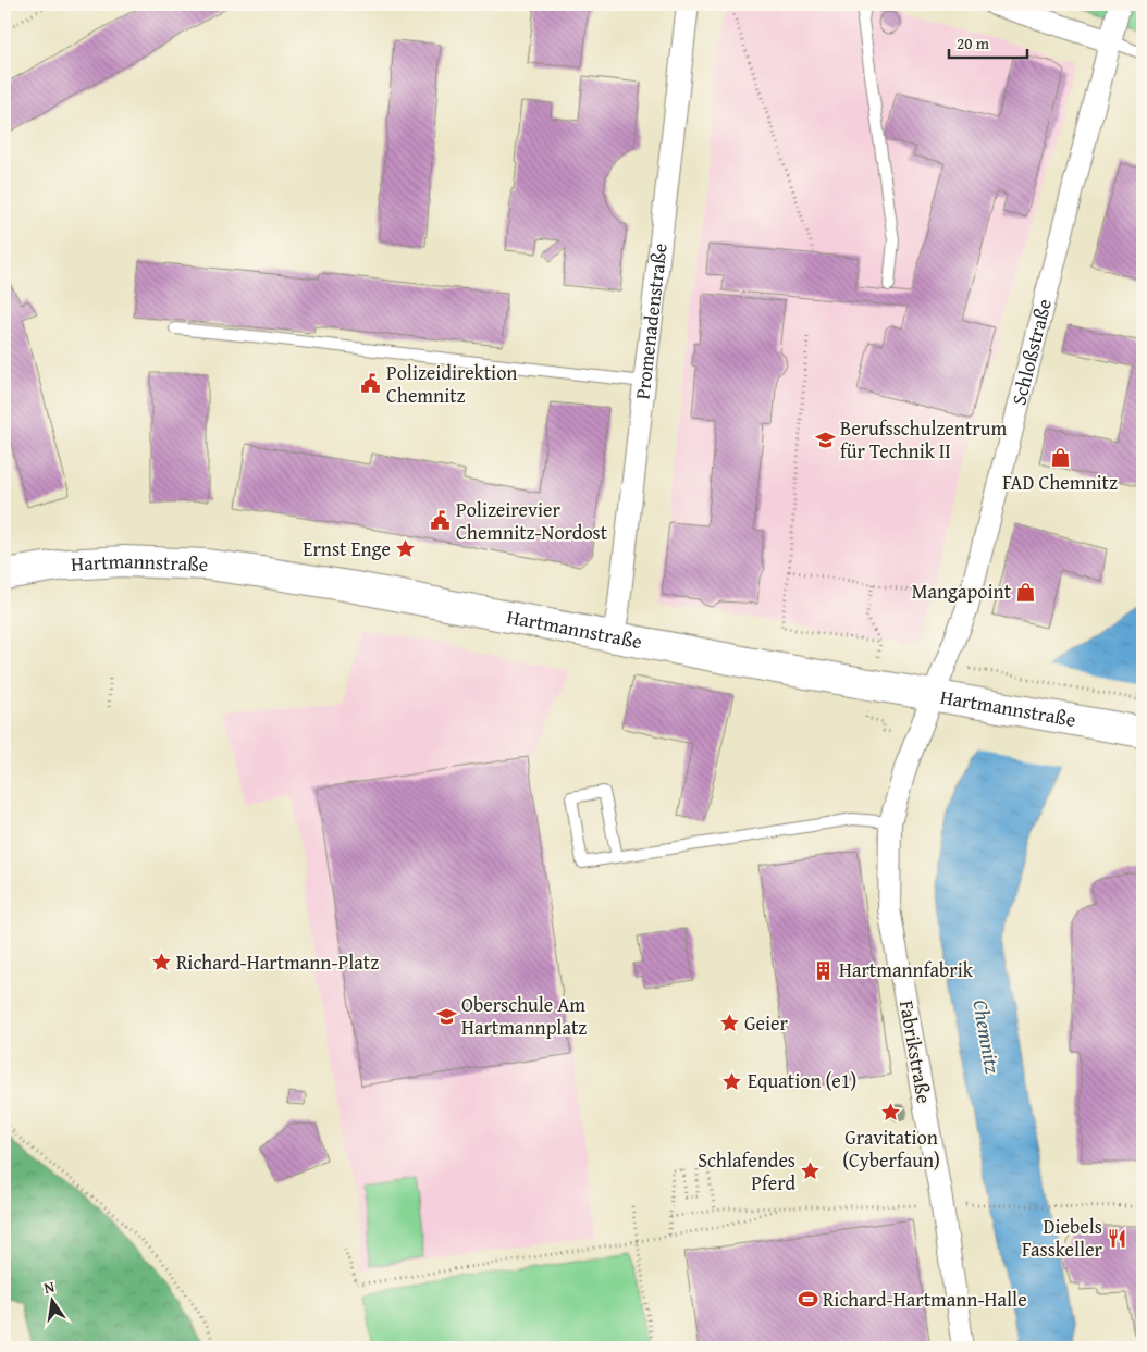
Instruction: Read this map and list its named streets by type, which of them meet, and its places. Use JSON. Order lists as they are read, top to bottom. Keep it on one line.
{"streets":{"main road":["Hartmannstraße"],"street":["Promenadenstraße","Schloßstraße","Fabrikstraße"]},"crossings":[["Promenadenstraße","Hartmannstraße"],["Schloßstraße","Hartmannstraße"],["Schloßstraße","Fabrikstraße"],["Hartmannstraße","Fabrikstraße"]],"water":["Chemnitz"],"places":{"public building":["Polizeidirektion Chemnitz","Polizeirevier Chemnitz-Nordost"],"school or university":["Berufsschulzentrum für Technik II","Oberschule Am Hartmannplatz"],"shop":["FAD Chemnitz","Mangapoint"],"place":["Ernst Enge","Richard-Hartmann-Platz","Geier","Equation (e1)","Gravitation (Cyberfaun)","Schlafendes Pferd"],"building":["Hartmannfabrik"],"restaurant":["Diebels Fasskeller"],"sports":["Richard-Hartmann-Halle"]},"scale_bar":"20 m","north":"top"}
